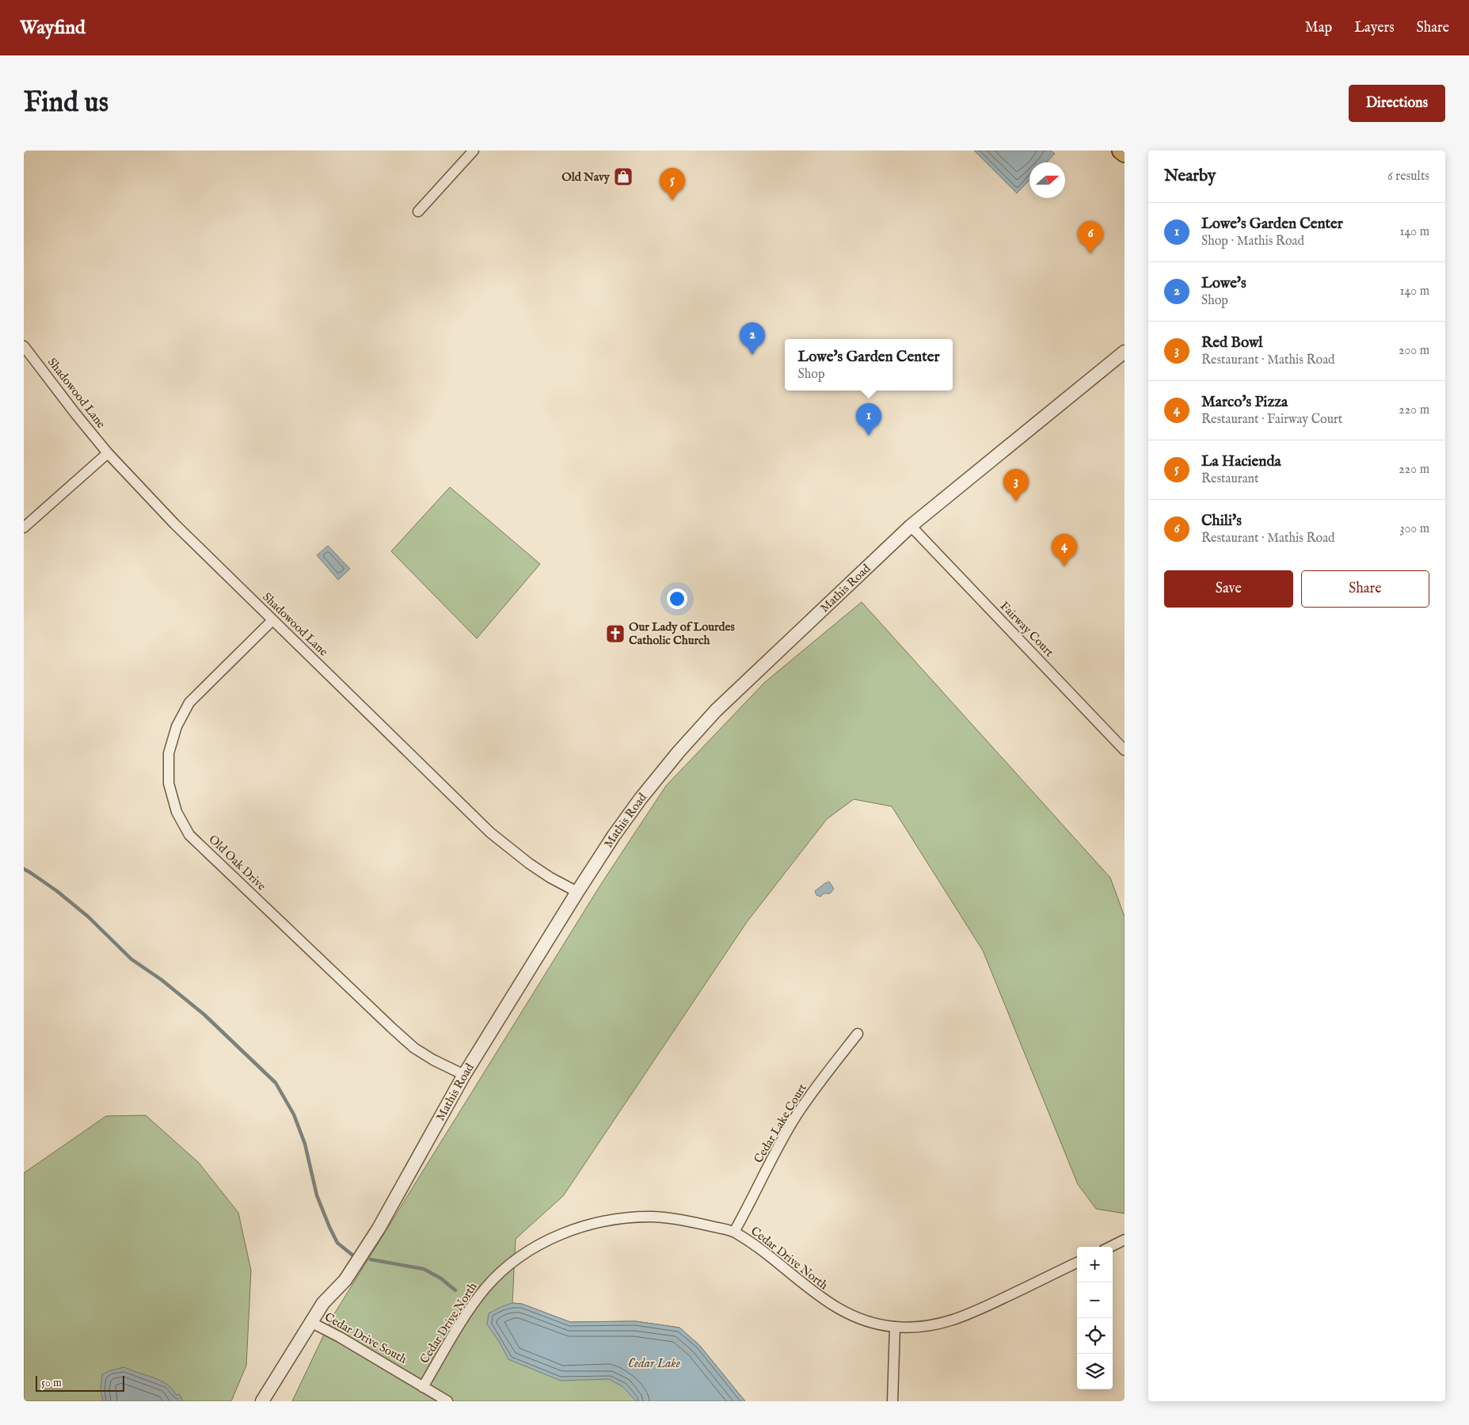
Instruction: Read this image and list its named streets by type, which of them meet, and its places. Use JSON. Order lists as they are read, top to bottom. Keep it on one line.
{"streets":{"street":["Shadowood Lane","Mathis Road","Fairway Court","Old Oak Drive","Cedar Lake Court","Cedar Drive North","Cedar Drive South"]},"crossings":[["Shadowood Lane","Mathis Road"],["Shadowood Lane","Old Oak Drive"],["Mathis Road","Fairway Court"],["Mathis Road","Old Oak Drive"],["Mathis Road","Cedar Drive South"],["Cedar Lake Court","Cedar Drive North"],["Cedar Drive North","Cedar Drive South"]],"water":["Cedar Lake"],"places":{"shop":["Old Navy"],"church":["Our Lady of Lourdes Catholic Church"]},"scale_bar":"50 m","north":"right","page":{"header":"Wayfind","nav":["Map","Layers","Share"],"buttons":["Directions",["Save","Share"]],"title":"Find us","heading":["Nearby","6 results"],"pins":["5","6","2","1","3","4"],"list":[{"mark":"1","name":"Lowe's Garden Center","note":"Shop · Mathis Road","value":"140 m"},{"mark":"2","name":"Lowe's","note":"Shop","value":"140 m"},{"mark":"3","name":"Red Bowl","note":"Restaurant · Mathis Road","value":"200 m"},{"mark":"4","name":"Marco's Pizza","note":"Restaurant · Fairway Court","value":"220 m"},{"mark":"5","name":"La Hacienda","note":"Restaurant","value":"220 m"},{"mark":"6","name":"Chili's","note":"Restaurant · Mathis Road","value":"300 m"}],"popup":["Lowe's Garden Center","Shop"],"map_buttons":["+","−"],"scale":"50 m"}}
